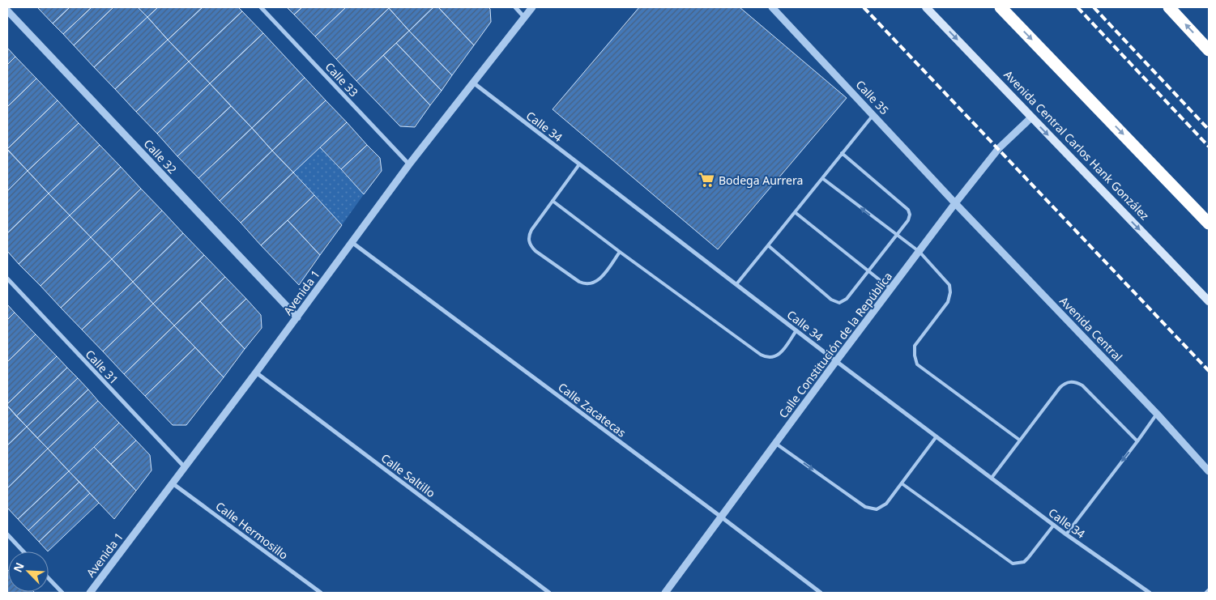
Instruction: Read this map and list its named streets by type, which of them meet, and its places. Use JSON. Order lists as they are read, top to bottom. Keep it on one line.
{"streets":{"main road":["Avenida Central Carlos Hank González"],"street":["Calle 33","Calle 35","Calle 34","Calle 32","Avenida 1","Avenida Central","Calle Constitución de la República","Calle 31","Calle Zacatecas","Calle Saltillo","Calle Hermosillo"]},"crossings":[["Calle 33","Avenida 1"],["Calle 35","Avenida Central"],["Calle 35","Calle Constitución de la República"],["Calle 34","Avenida 1"],["Calle 34","Calle Constitución de la República"],["Avenida Central Carlos Hank González","Calle Constitución de la República"],["Calle 32","Avenida 1"],["Avenida 1","Calle 31"],["Avenida 1","Calle Zacatecas"],["Avenida 1","Calle Saltillo"],["Avenida 1","Calle Hermosillo"],["Avenida Central","Calle Constitución de la República"],["Calle Constitución de la República","Calle Zacatecas"]],"one_way":["Avenida Central Carlos Hank González"],"places":{"supermarket":["Bodega Aurrera"]},"north":"top left"}
